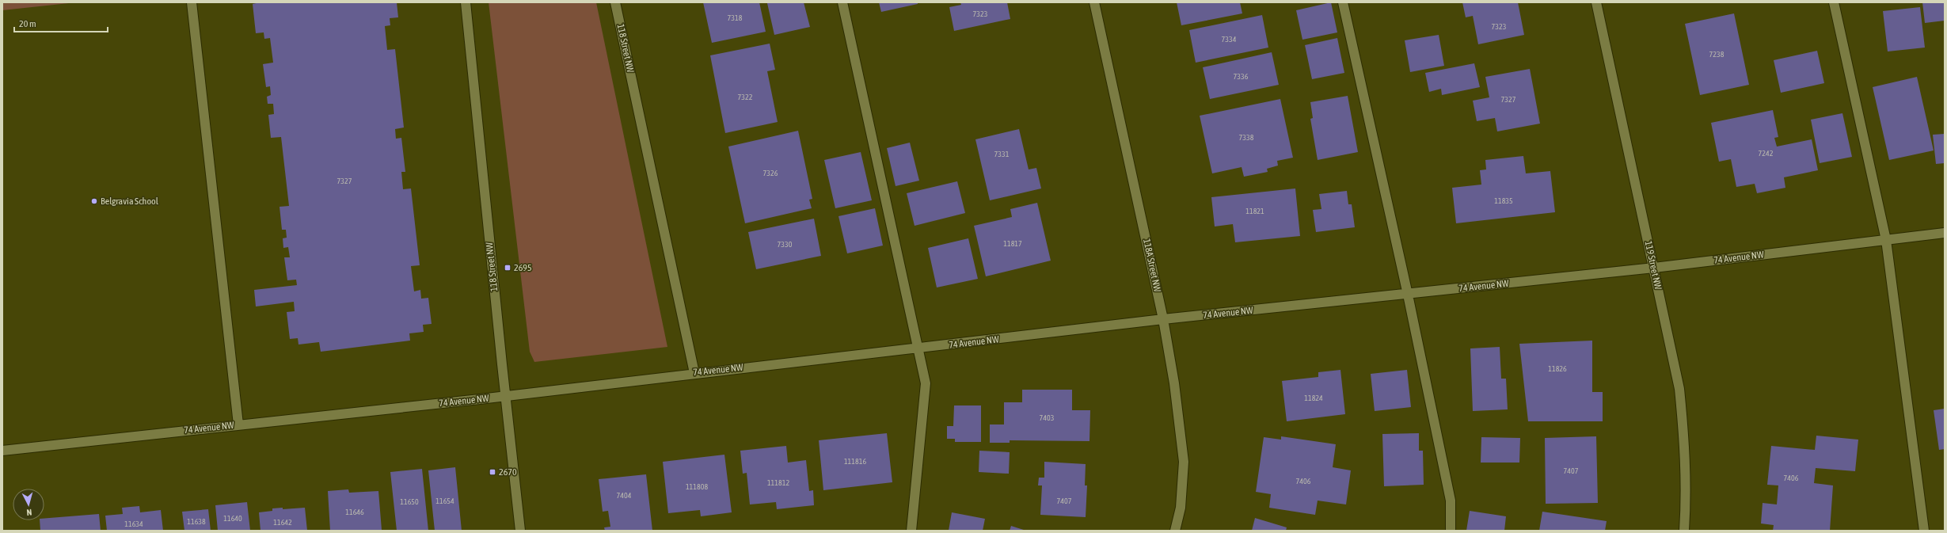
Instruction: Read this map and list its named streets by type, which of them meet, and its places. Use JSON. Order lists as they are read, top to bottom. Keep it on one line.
{"streets":{"street":["118 Street NW","74 Avenue NW","118A Street NW","119 Street NW"]},"crossings":[["118 Street NW","74 Avenue NW"],["74 Avenue NW","118A Street NW"],["74 Avenue NW","119 Street NW"]],"places":{"other":["Belgravia School"],"transit":["2695","2670"]},"house_numbers":["7323","7318","7323","7334","7238","7336","7322","7327","7338","7242","7331","7326","7327","11835","11821","11817","7330","11826","11824","7403","111816","7407","7406","7406","111812","111808","7404","11654","7407","11650","11646","11640","11638","11642","11634"],"scale_bar":"20 m","north":"bottom"}
